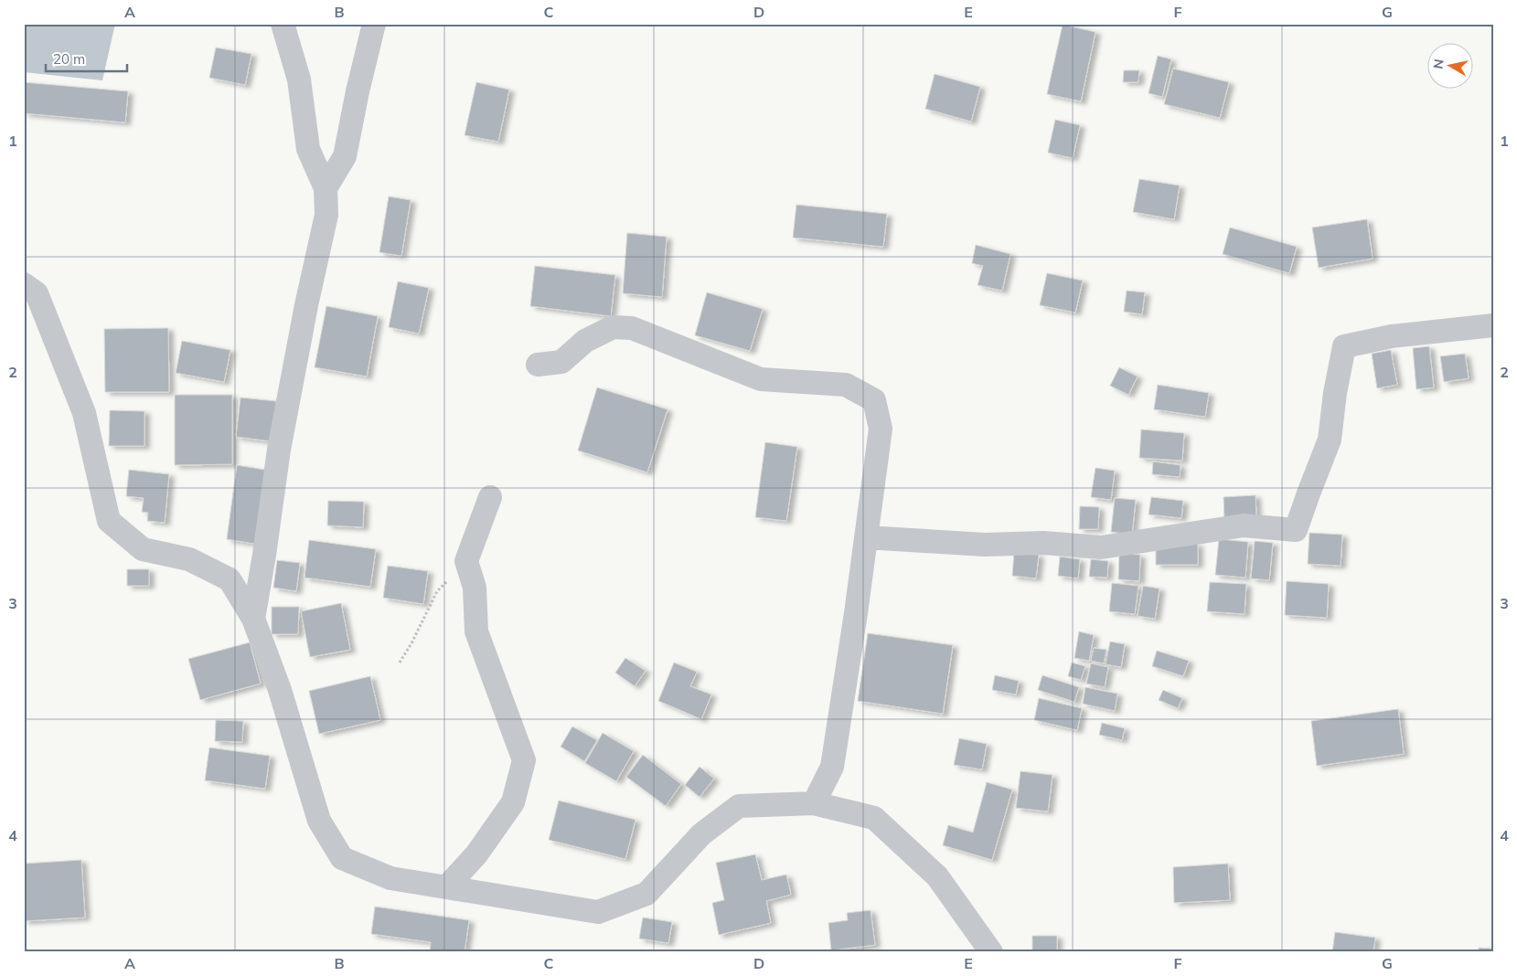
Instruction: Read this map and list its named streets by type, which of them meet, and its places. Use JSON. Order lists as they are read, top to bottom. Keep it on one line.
{"scale_bar":"20 m","north":"left","grid":{"columns":["A","B","C","D","E","F","G"],"rows":["1","2","3","4"]}}
